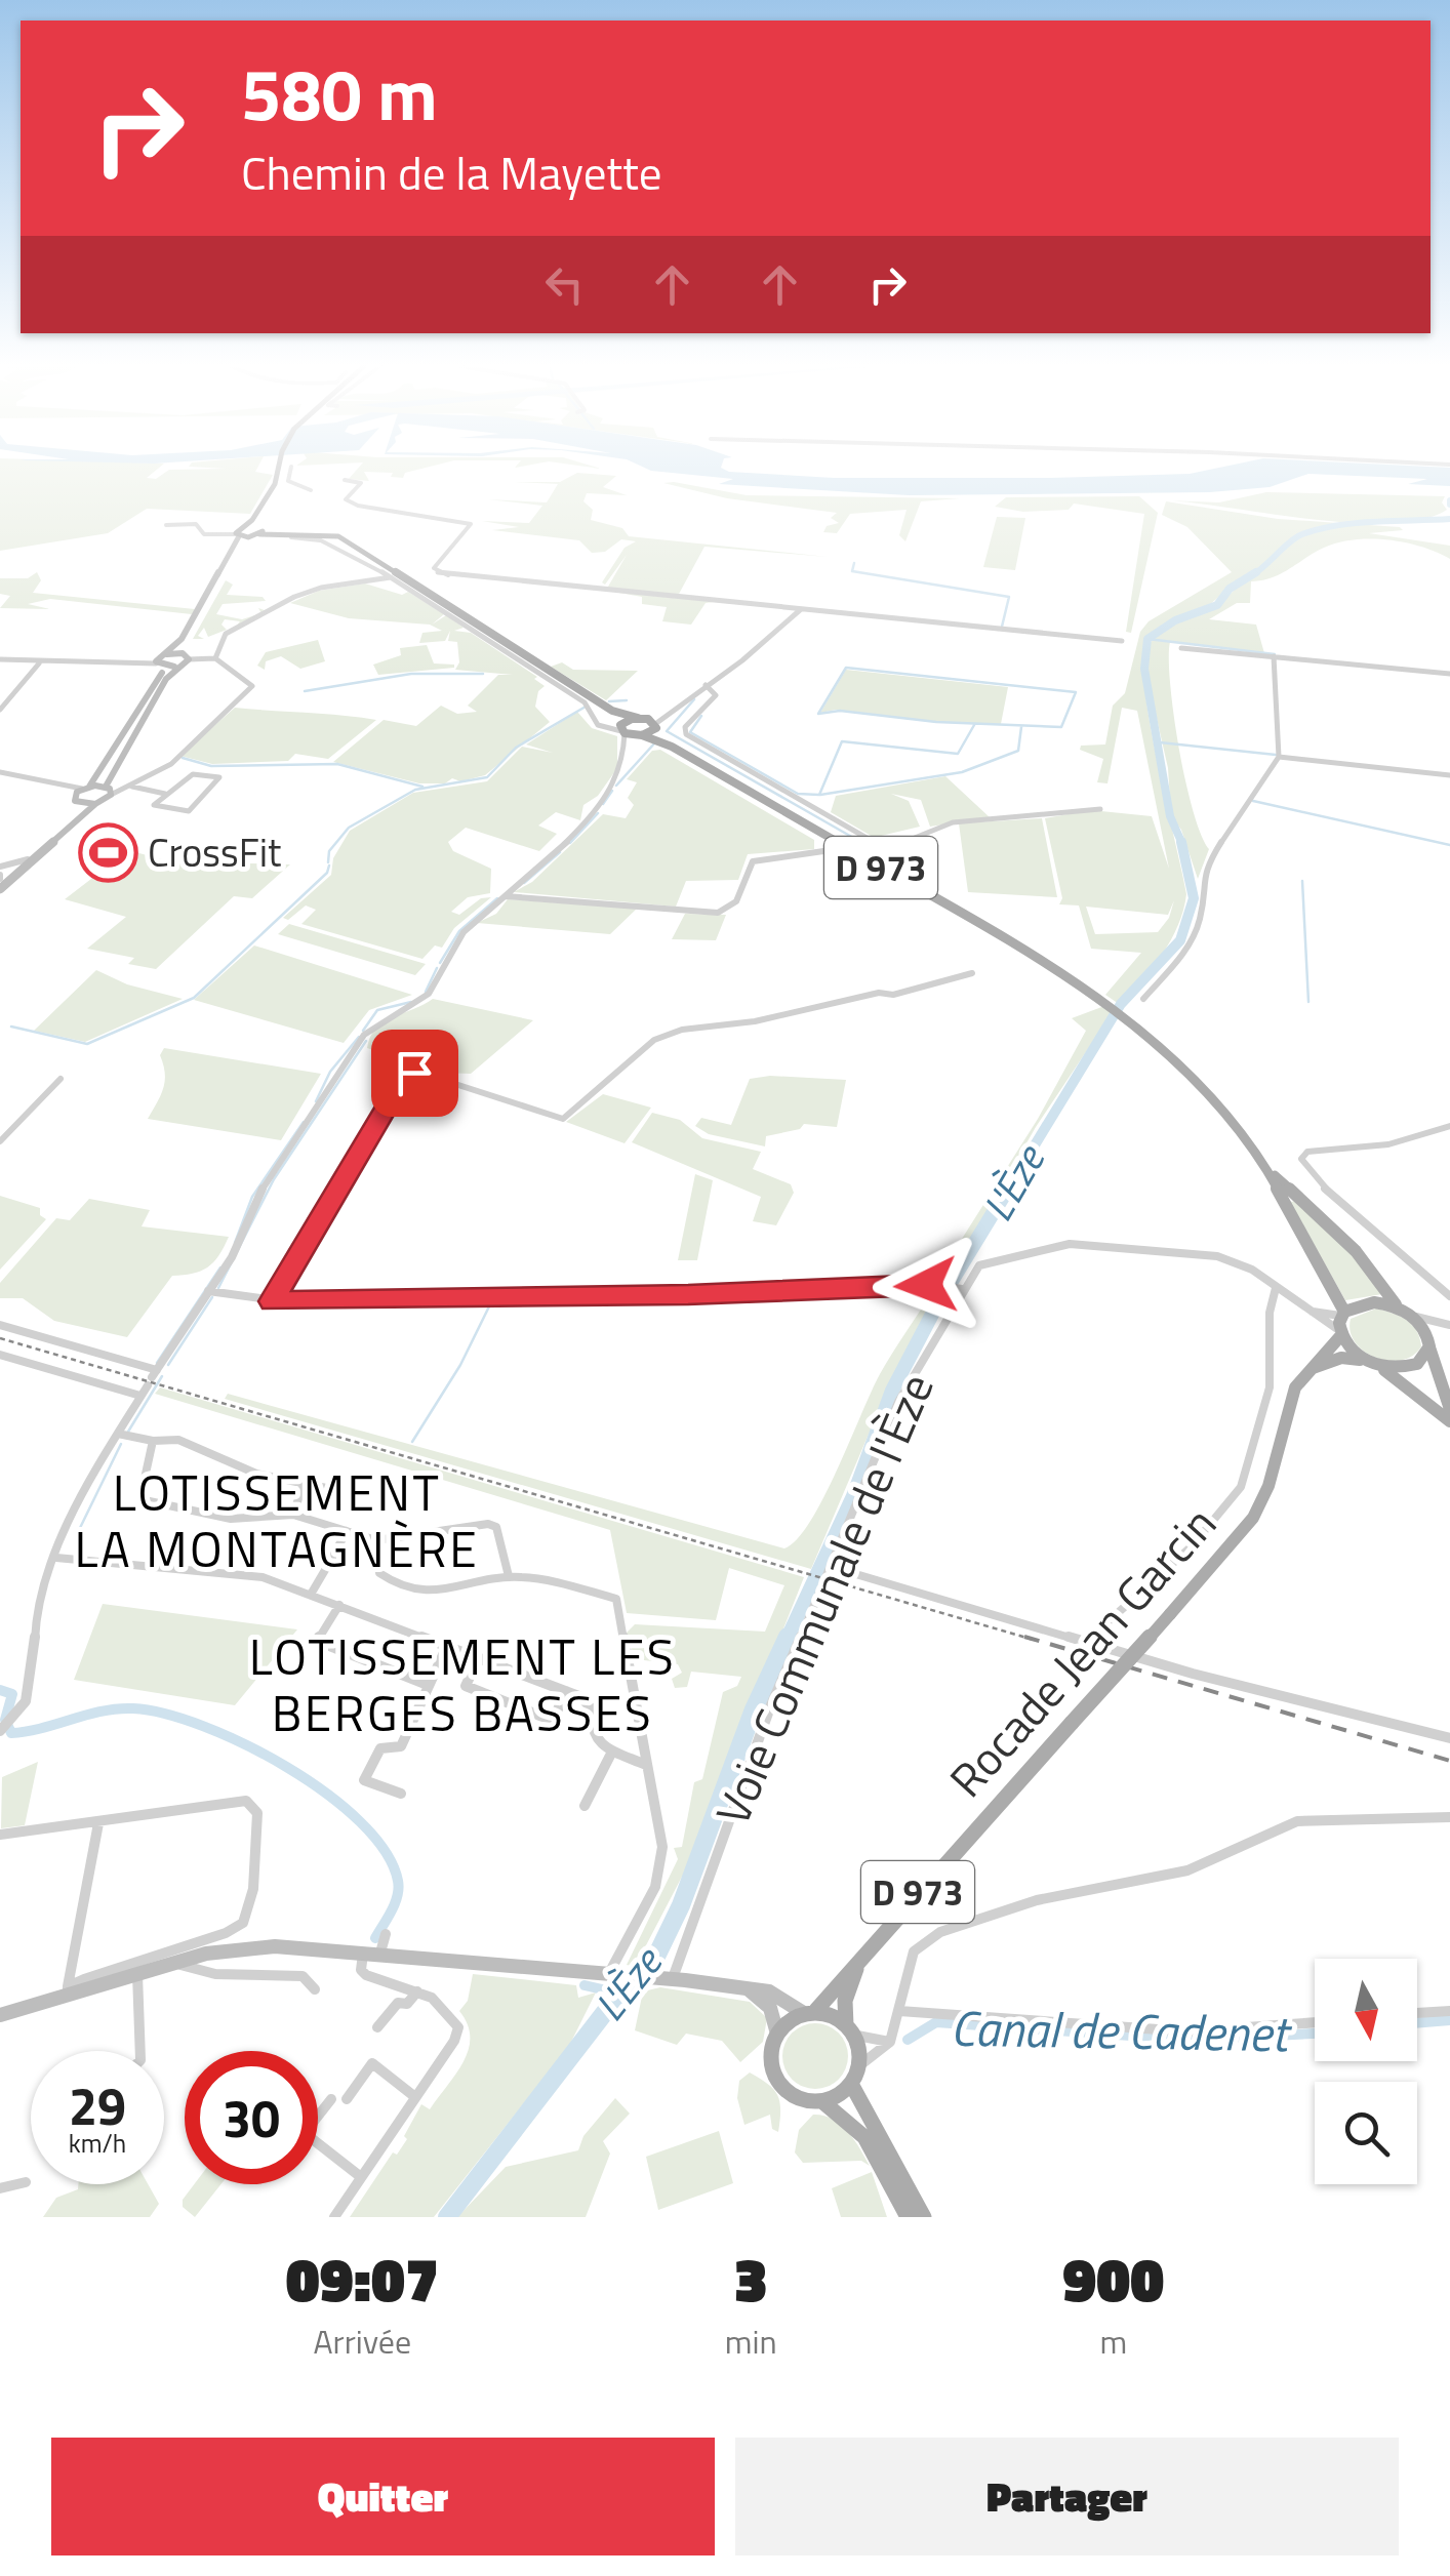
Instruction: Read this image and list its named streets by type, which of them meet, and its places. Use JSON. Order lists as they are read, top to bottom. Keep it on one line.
{"streets":{"main road":["D 973","Rocade Jean Garcin"],"street":["Voie Communale de l'Èze"]},"crossings":[["D 973","Voie Communale de l'Èze"],["D 973","Rocade Jean Garcin"],["Voie Communale de l'Èze","Rocade Jean Garcin"]],"districts":["LOTISSEMENT LA MONTAGNÈRE","LOTISSEMENT LES BERGES BASSES"],"water":["L'Èze","Canal de Cadenet"],"places":{"sports":["CrossFit"]},"north":"bottom","page":{"turn":["580 m","Chemin de la Mayette"],"speed":"29 km/h","limit":"30","eta":["09:07","Arrivée","3","min","900","m"],"buttons":["Quitter","Partager"]}}
